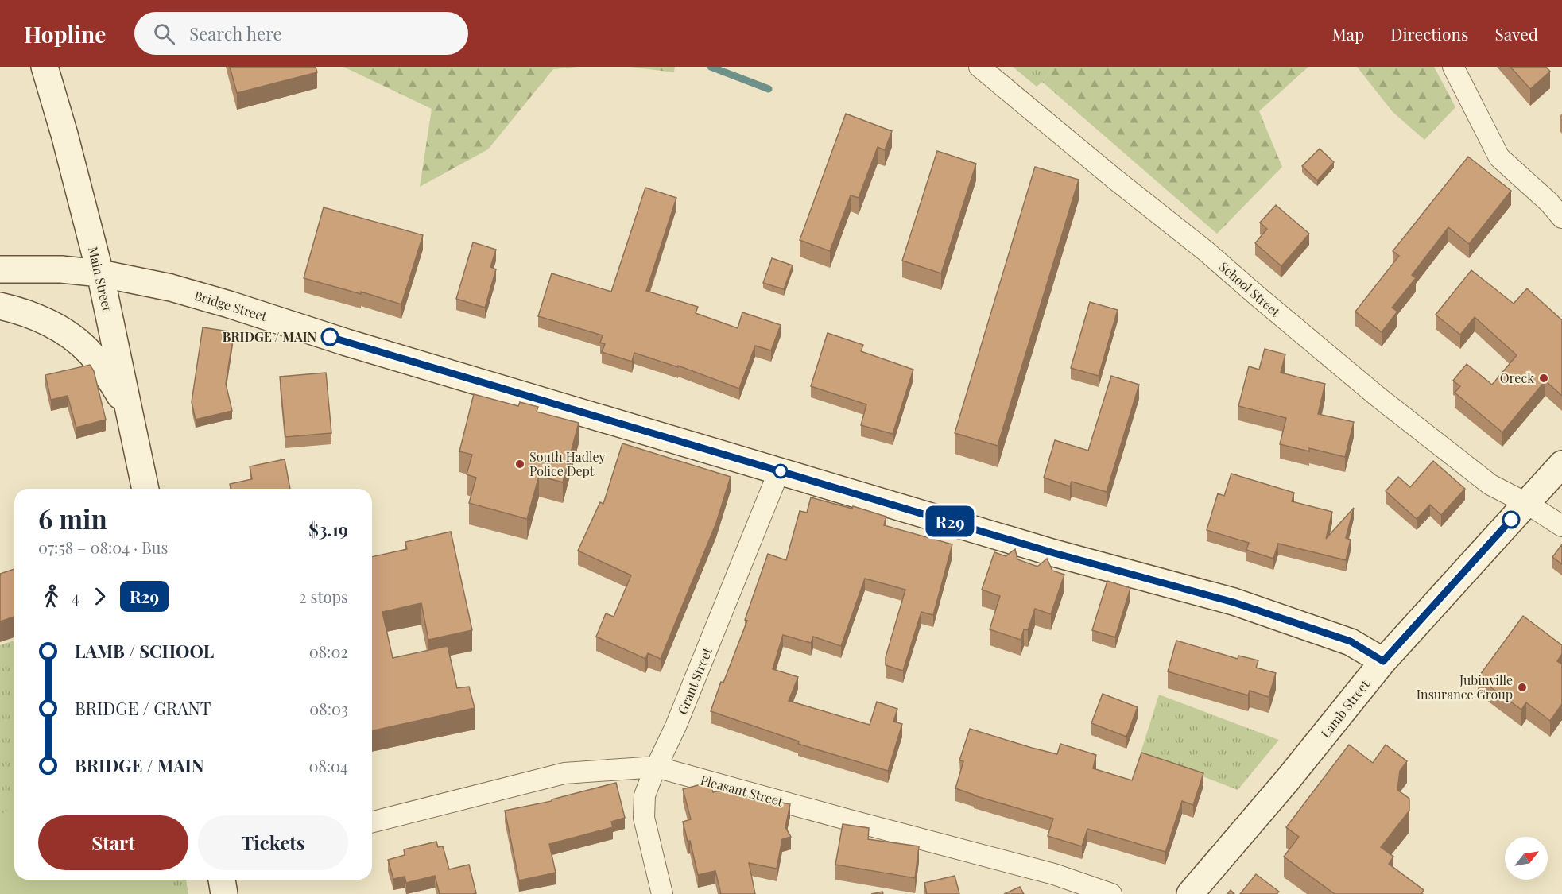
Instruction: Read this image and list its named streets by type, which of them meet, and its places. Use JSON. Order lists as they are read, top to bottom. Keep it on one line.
{"streets":{"main road":["Main Street","Bridge Street","Lamb Street"],"street":["School Street","Grant Street","Pleasant Street"]},"crossings":[["Main Street","Bridge Street"],["School Street","Lamb Street"],["Bridge Street","Grant Street"],["Bridge Street","Lamb Street"],["Grant Street","Pleasant Street"]],"places":["BRIDGE / MAIN","Oreck","South Hadley Police Dept","Jubinville Insurance Group"],"lines":["bus line R29"],"north":"top right","page":{"header":"Hopline","search":"Search here","nav":["Map","Directions","Saved"],"on_map":"R29","heading":["6 min","07:58 – 08:04 · Bus","$3.19"],"legs":["4","R29","2 stops"],"list":[{"name":"LAMB / SCHOOL","value":"08:02"},{"name":"BRIDGE / GRANT","value":"08:03"},{"name":"BRIDGE / MAIN","value":"08:04"}],"buttons":["Start","Tickets"]}}
